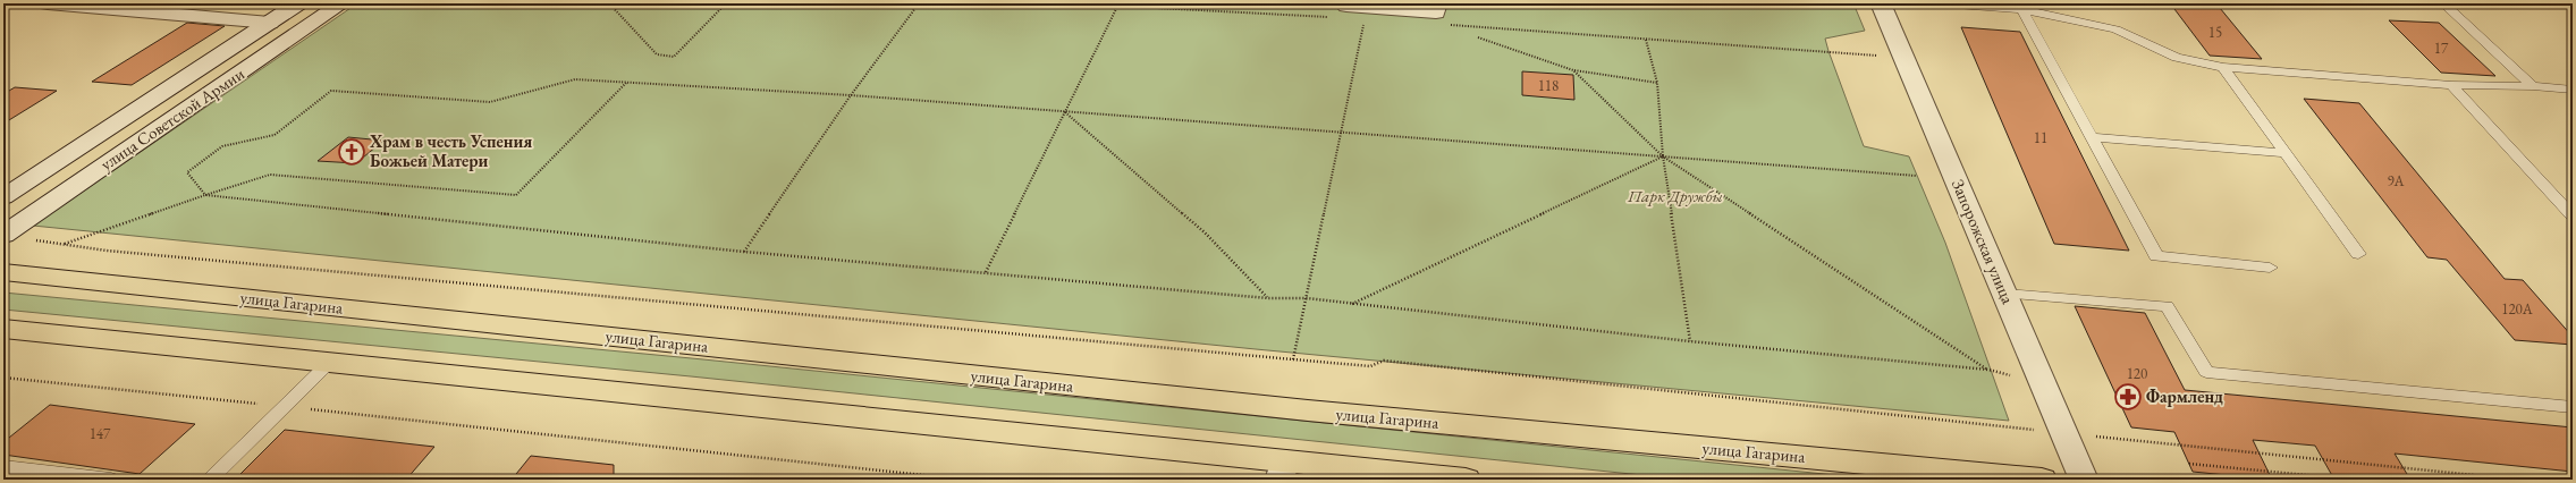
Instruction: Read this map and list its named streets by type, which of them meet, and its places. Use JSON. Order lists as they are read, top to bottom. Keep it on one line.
{"streets":{"main road":["улица Гагарина"],"street":["улица Советской Армии","Запорожская улица"]},"parks":["Парк Дружбы"],"places":{"church":["Храм в честь Успения Божьей Матери"],"pharmacy":["Фармленд"]},"house_numbers":["15","17","118","11","9А","120А","120","147"]}
